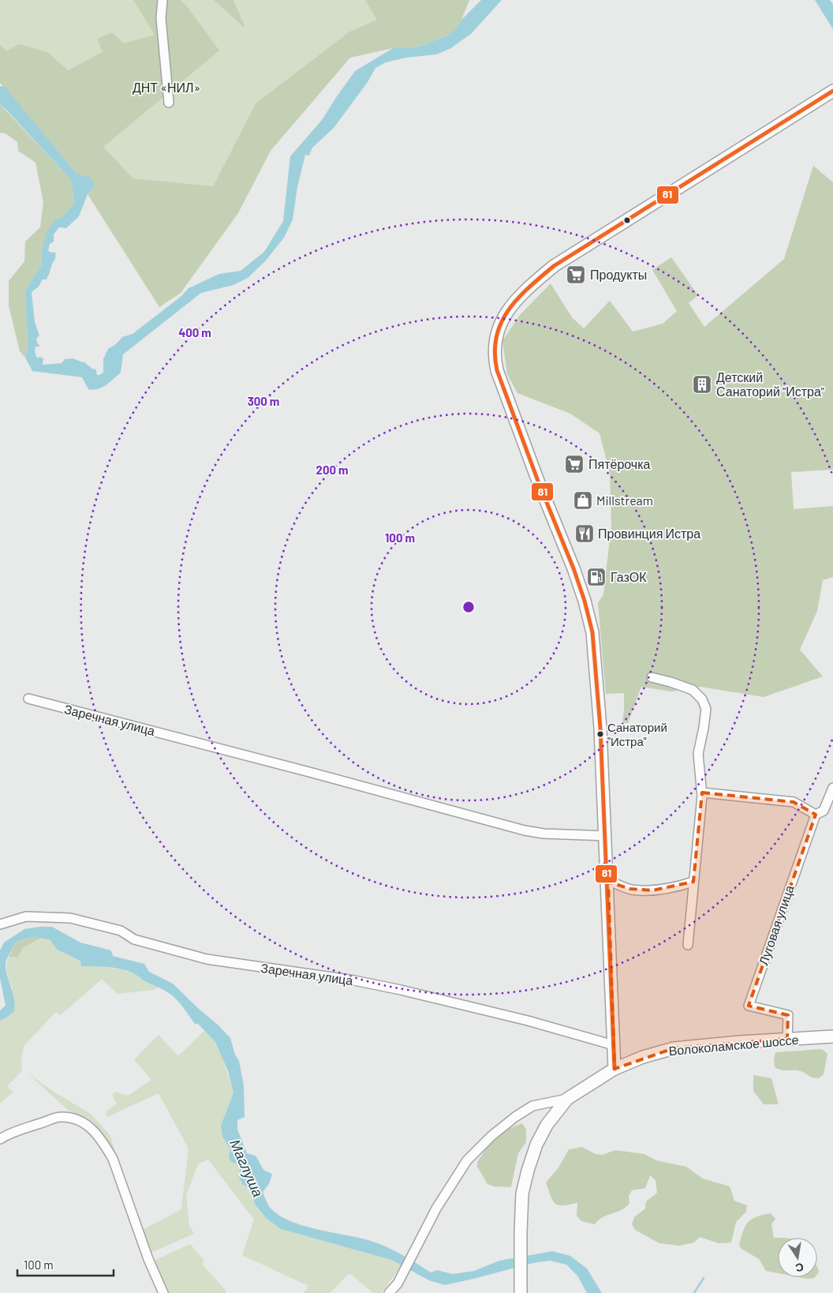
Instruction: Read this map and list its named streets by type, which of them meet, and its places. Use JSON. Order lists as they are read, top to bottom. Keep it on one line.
{"streets":{"main road":["Волоколамское шоссе"],"street":["Заречная улица","Луговая улица"]},"crossings":[["Луговая улица","Волоколамское шоссе"]],"water":["Маглуша"],"parks":["ДНТ «НИЛ»"],"places":{"supermarket":["Продукты","Пятёрочка"],"building":["Детский Санаторий \"Истра\""],"shop":["Millstream"],"restaurant":["Провинция Истра"],"fuel station":["ГазОК"],"other":["Санаторий \"Истра\""]},"lines":["transit line 81"],"scale_bar":"100 m","north":"bottom","rings":["400 m","300 m","200 m","100 m"]}
